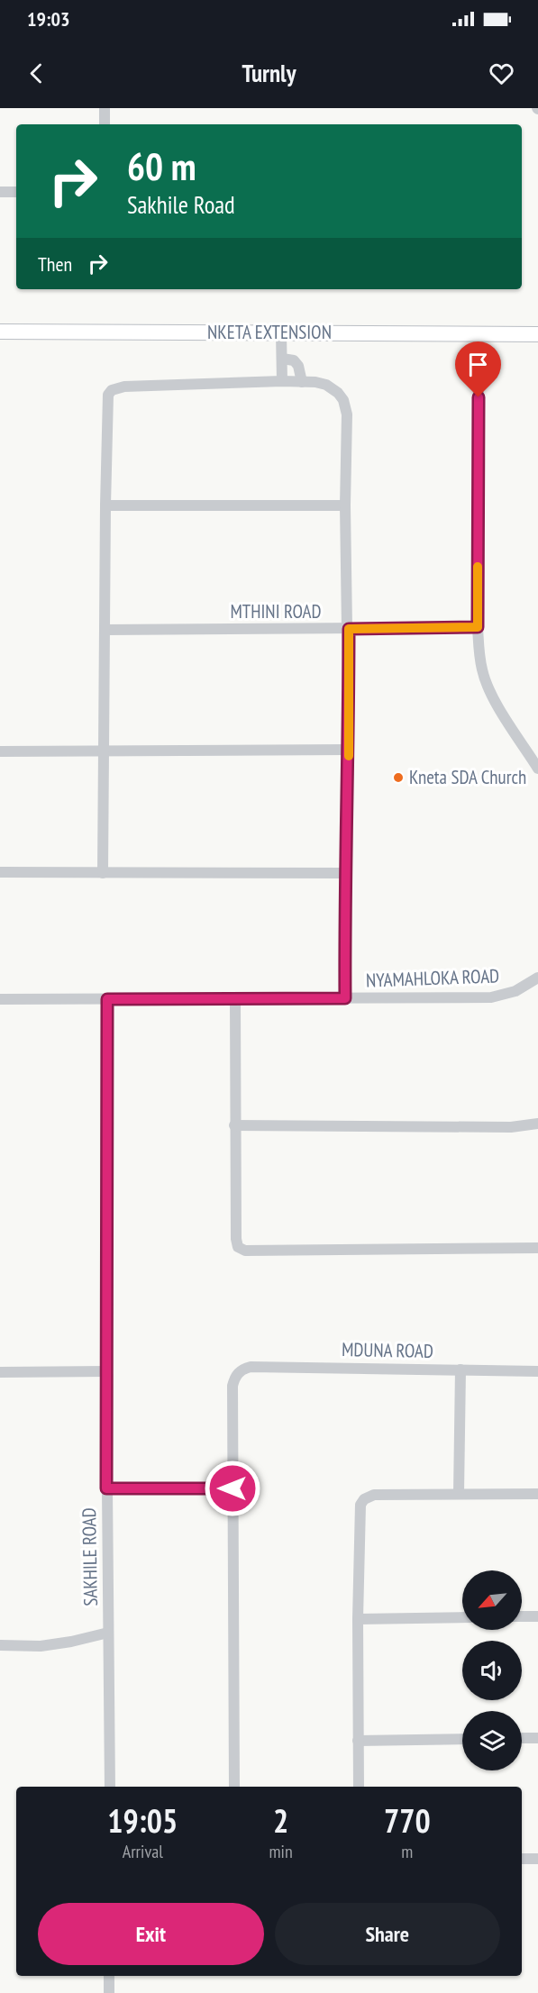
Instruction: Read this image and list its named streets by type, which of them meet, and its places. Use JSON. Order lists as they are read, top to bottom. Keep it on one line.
{"streets":{"street":["NKETA EXTENSION","MTHINI ROAD","NYAMAHLOKA ROAD","MDUNA ROAD","SAKHILE ROAD"]},"crossings":[["NYAMAHLOKA ROAD","SAKHILE ROAD"]],"places":["Kneta SDA Church"],"north":"bottom left","page":{"status":"19:03","header":"Turnly","turn":["60 m","Sakhile Road"],"then":"Then","eta":["19:05","Arrival","2","min","770","m"],"buttons":["Exit","Share"]}}
